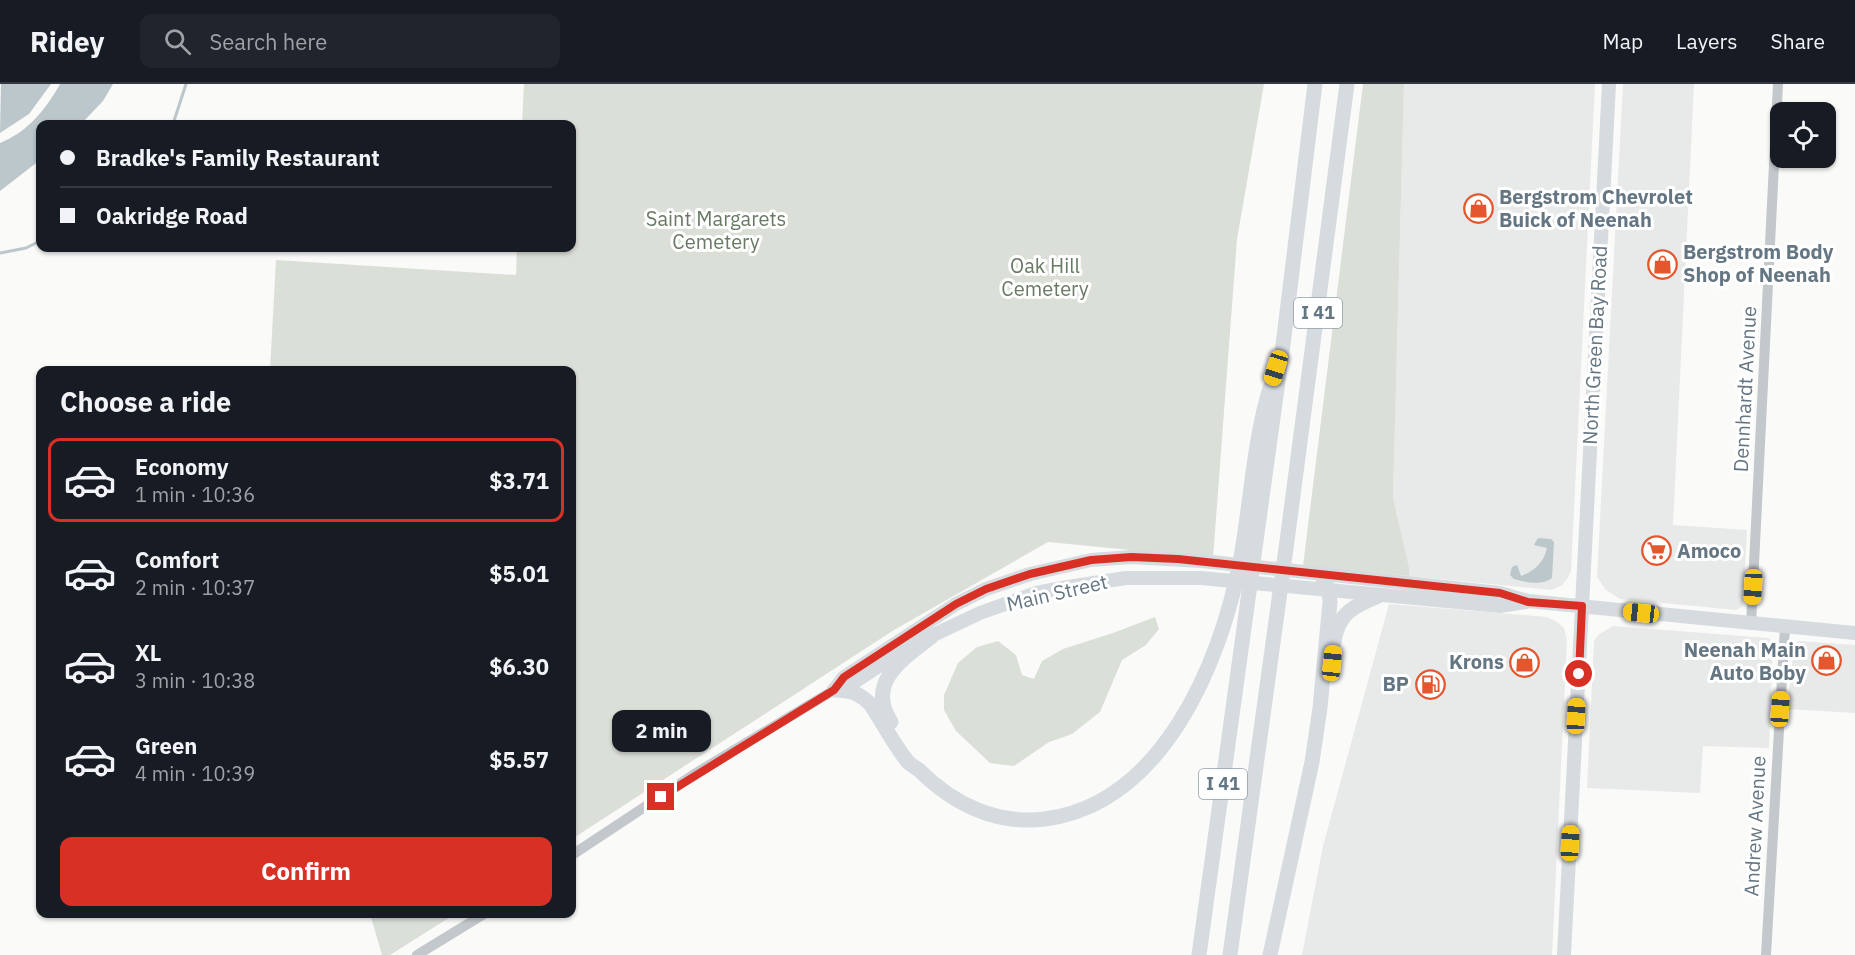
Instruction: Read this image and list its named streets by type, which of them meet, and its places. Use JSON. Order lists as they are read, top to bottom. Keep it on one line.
{"streets":{"highway":["I 41"],"main road":["North Green Bay Road","Main Street"],"street":["Dennhardt Avenue","Andrew Avenue"]},"crossings":[["North Green Bay Road","Main Street"],["Dennhardt Avenue","Main Street"],["Main Street","Andrew Avenue"]],"parks":["Saint Margarets Cemetery","Oak Hill Cemetery"],"places":{"shop":["Bergstrom Chevrolet Buick of Neenah","Bergstrom Body Shop of Neenah","Neenah Main Auto Boby","Krons"],"supermarket":["Amoco"],"fuel station":["BP"]},"page":{"header":"Ridey","search":"Search here","nav":["Map","Layers","Share"],"banner":["Bradke's Family Restaurant","Oakridge Road"],"heading":"Choose a ride","list":[{"name":"Economy","note":"1 min · 10:36","value":"$3.71"},{"name":"Comfort","note":"2 min · 10:37","value":"$5.01"},{"name":"XL","note":"3 min · 10:38","value":"$6.30"},{"name":"Green","note":"4 min · 10:39","value":"$5.57"}],"bubble":"2 min","buttons":"Confirm"}}
